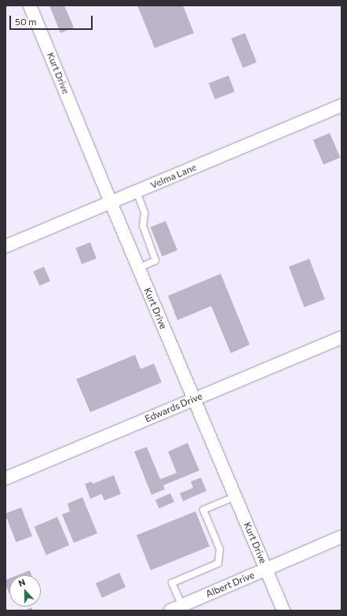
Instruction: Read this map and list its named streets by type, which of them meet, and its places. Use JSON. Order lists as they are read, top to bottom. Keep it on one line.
{"streets":{"street":["Kurt Drive","Velma Lane","Edwards Drive","Albert Drive"]},"crossings":[["Kurt Drive","Velma Lane"],["Kurt Drive","Edwards Drive"],["Kurt Drive","Albert Drive"]],"scale_bar":"50 m","north":"top"}
